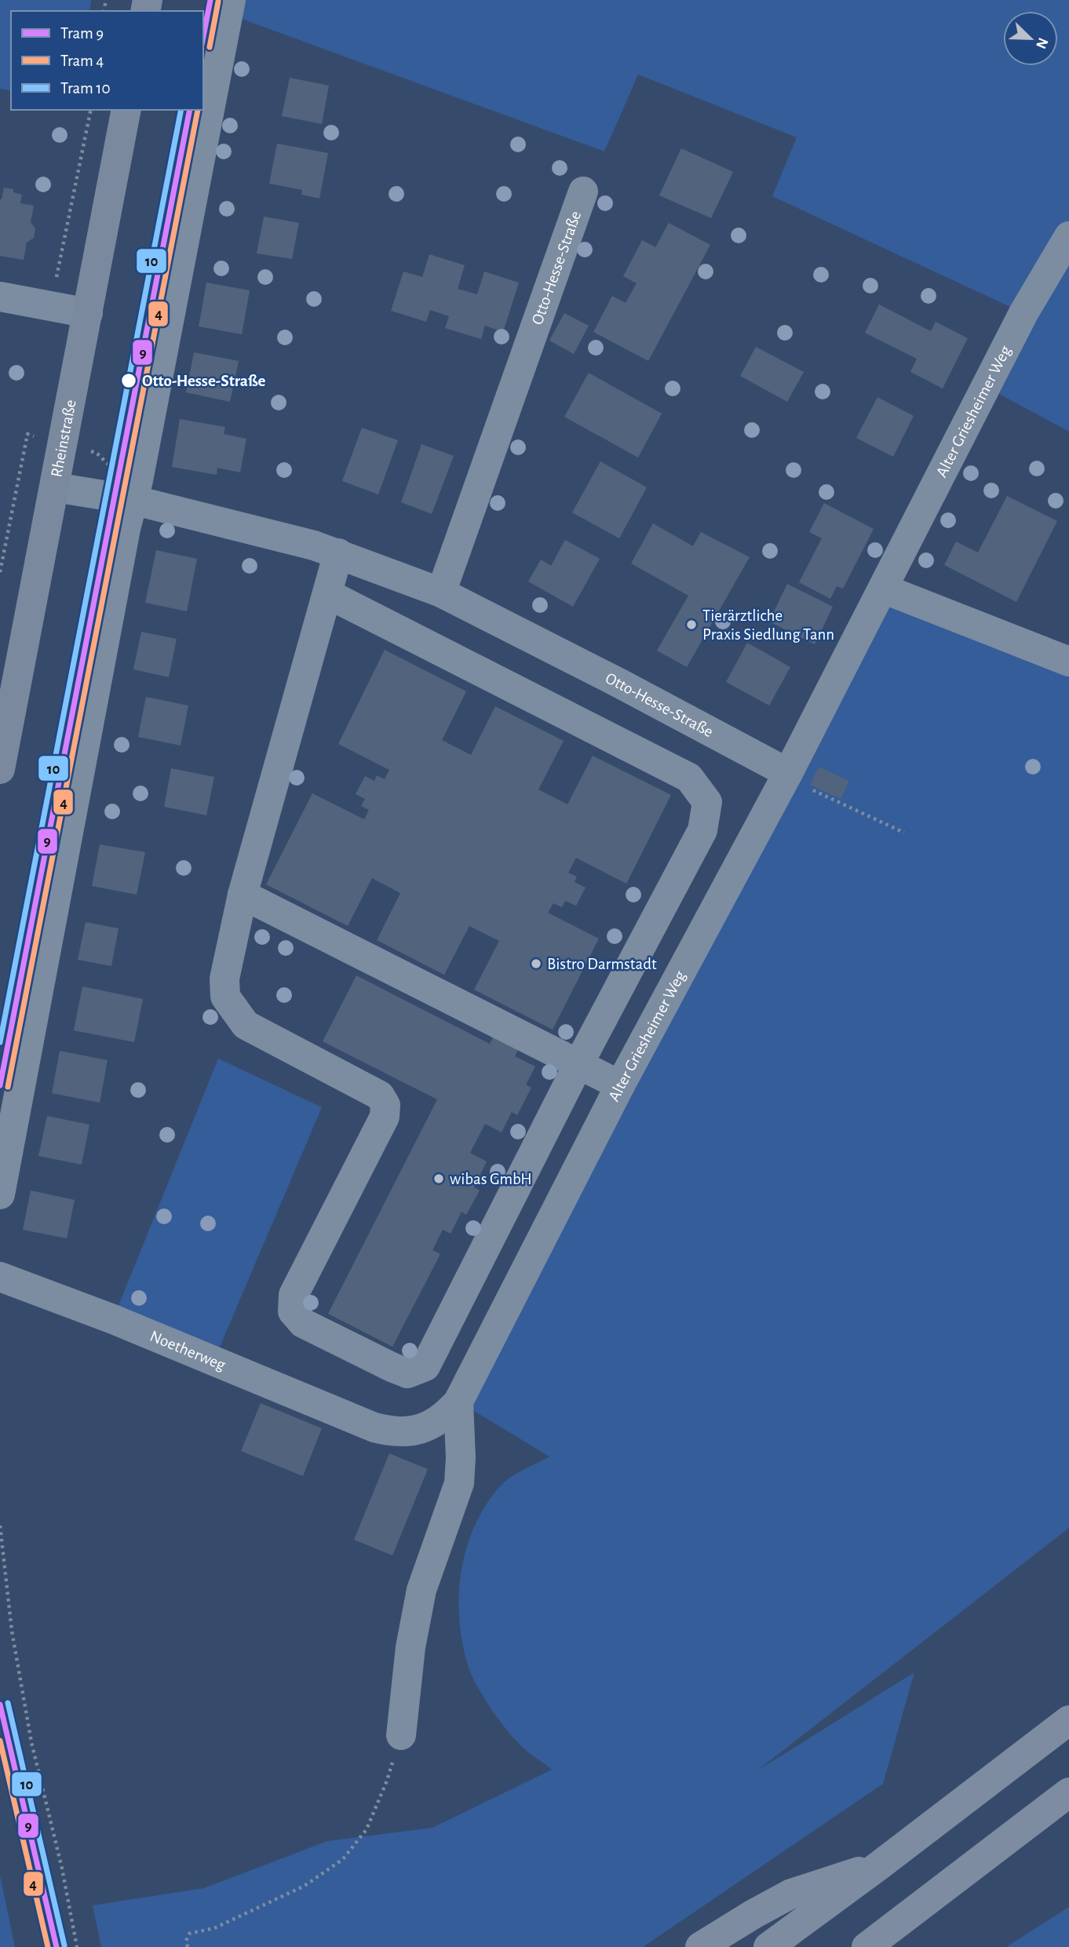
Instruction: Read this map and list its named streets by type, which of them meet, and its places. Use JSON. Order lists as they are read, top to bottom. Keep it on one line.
{"streets":{"main road":["Rheinstraße"],"street":["Otto-Hesse-Straße","Alter Griesheimer Weg","Noetherweg"]},"crossings":[["Otto-Hesse-Straße","Alter Griesheimer Weg"],["Otto-Hesse-Straße","Rheinstraße"],["Alter Griesheimer Weg","Noetherweg"]],"places":["Otto-Hesse-Straße","Tierärztliche Praxis Siedlung Tann","Bistro Darmstadt","wibas GmbH"],"lines":["tram line 9","tram line 4","tram line 10"],"legend":["Tram 9","Tram 4","Tram 10"],"north":"bottom right"}
